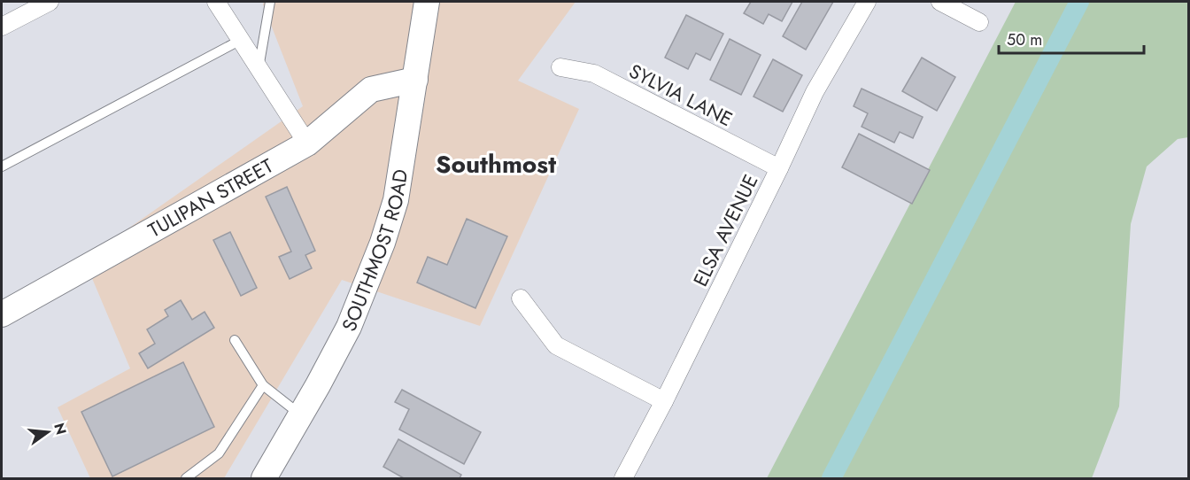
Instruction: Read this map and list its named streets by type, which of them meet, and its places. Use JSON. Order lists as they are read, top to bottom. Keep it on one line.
{"streets":{"main road":["TULIPAN STREET","SOUTHMOST ROAD"],"street":["SYLVIA LANE","ELSA AVENUE"]},"crossings":[["SYLVIA LANE","ELSA AVENUE"],["TULIPAN STREET","SOUTHMOST ROAD"]],"districts":["Southmost"],"scale_bar":"50 m","north":"right"}
